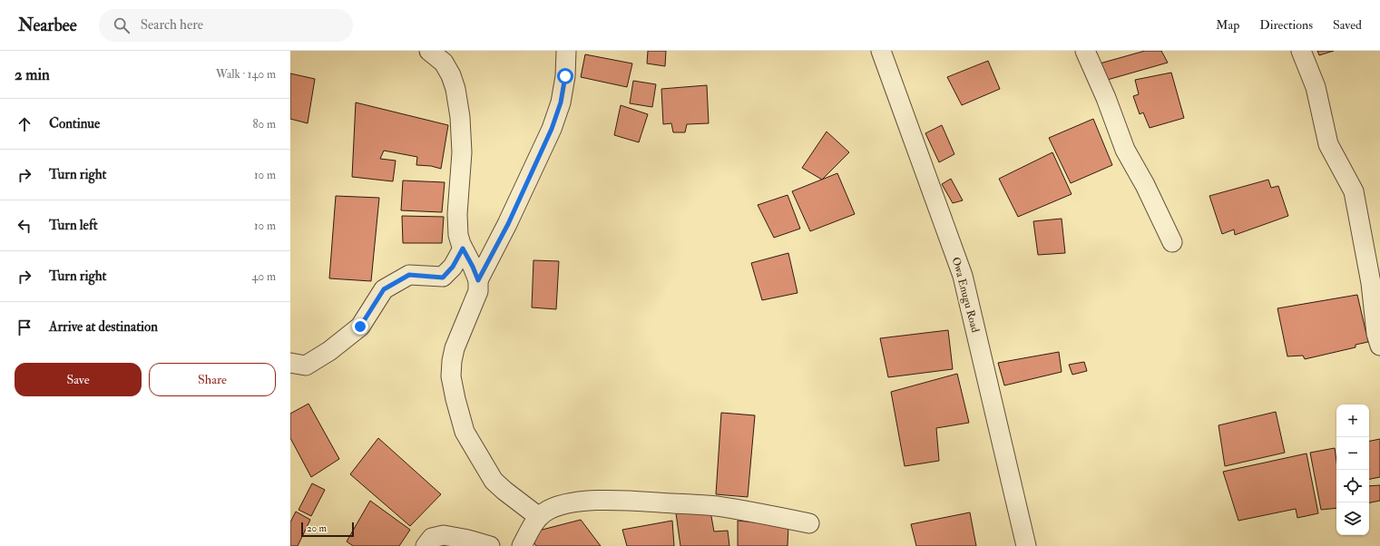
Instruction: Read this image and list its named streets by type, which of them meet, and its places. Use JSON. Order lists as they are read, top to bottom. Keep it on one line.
{"streets":{"street":["Owa Enugu Road"]},"scale_bar":"20 m","page":{"header":"Nearbee","search":"Search here","nav":["Map","Directions","Saved"],"heading":["2 min","Walk · 140 m"],"list":[["Continue","80 m"],["Turn right","10 m"],["Turn left","10 m"],["Turn right","40 m"],"Arrive at destination"],"buttons":["Save","Share"],"map_buttons":["+","−"],"scale":"20 m"}}
